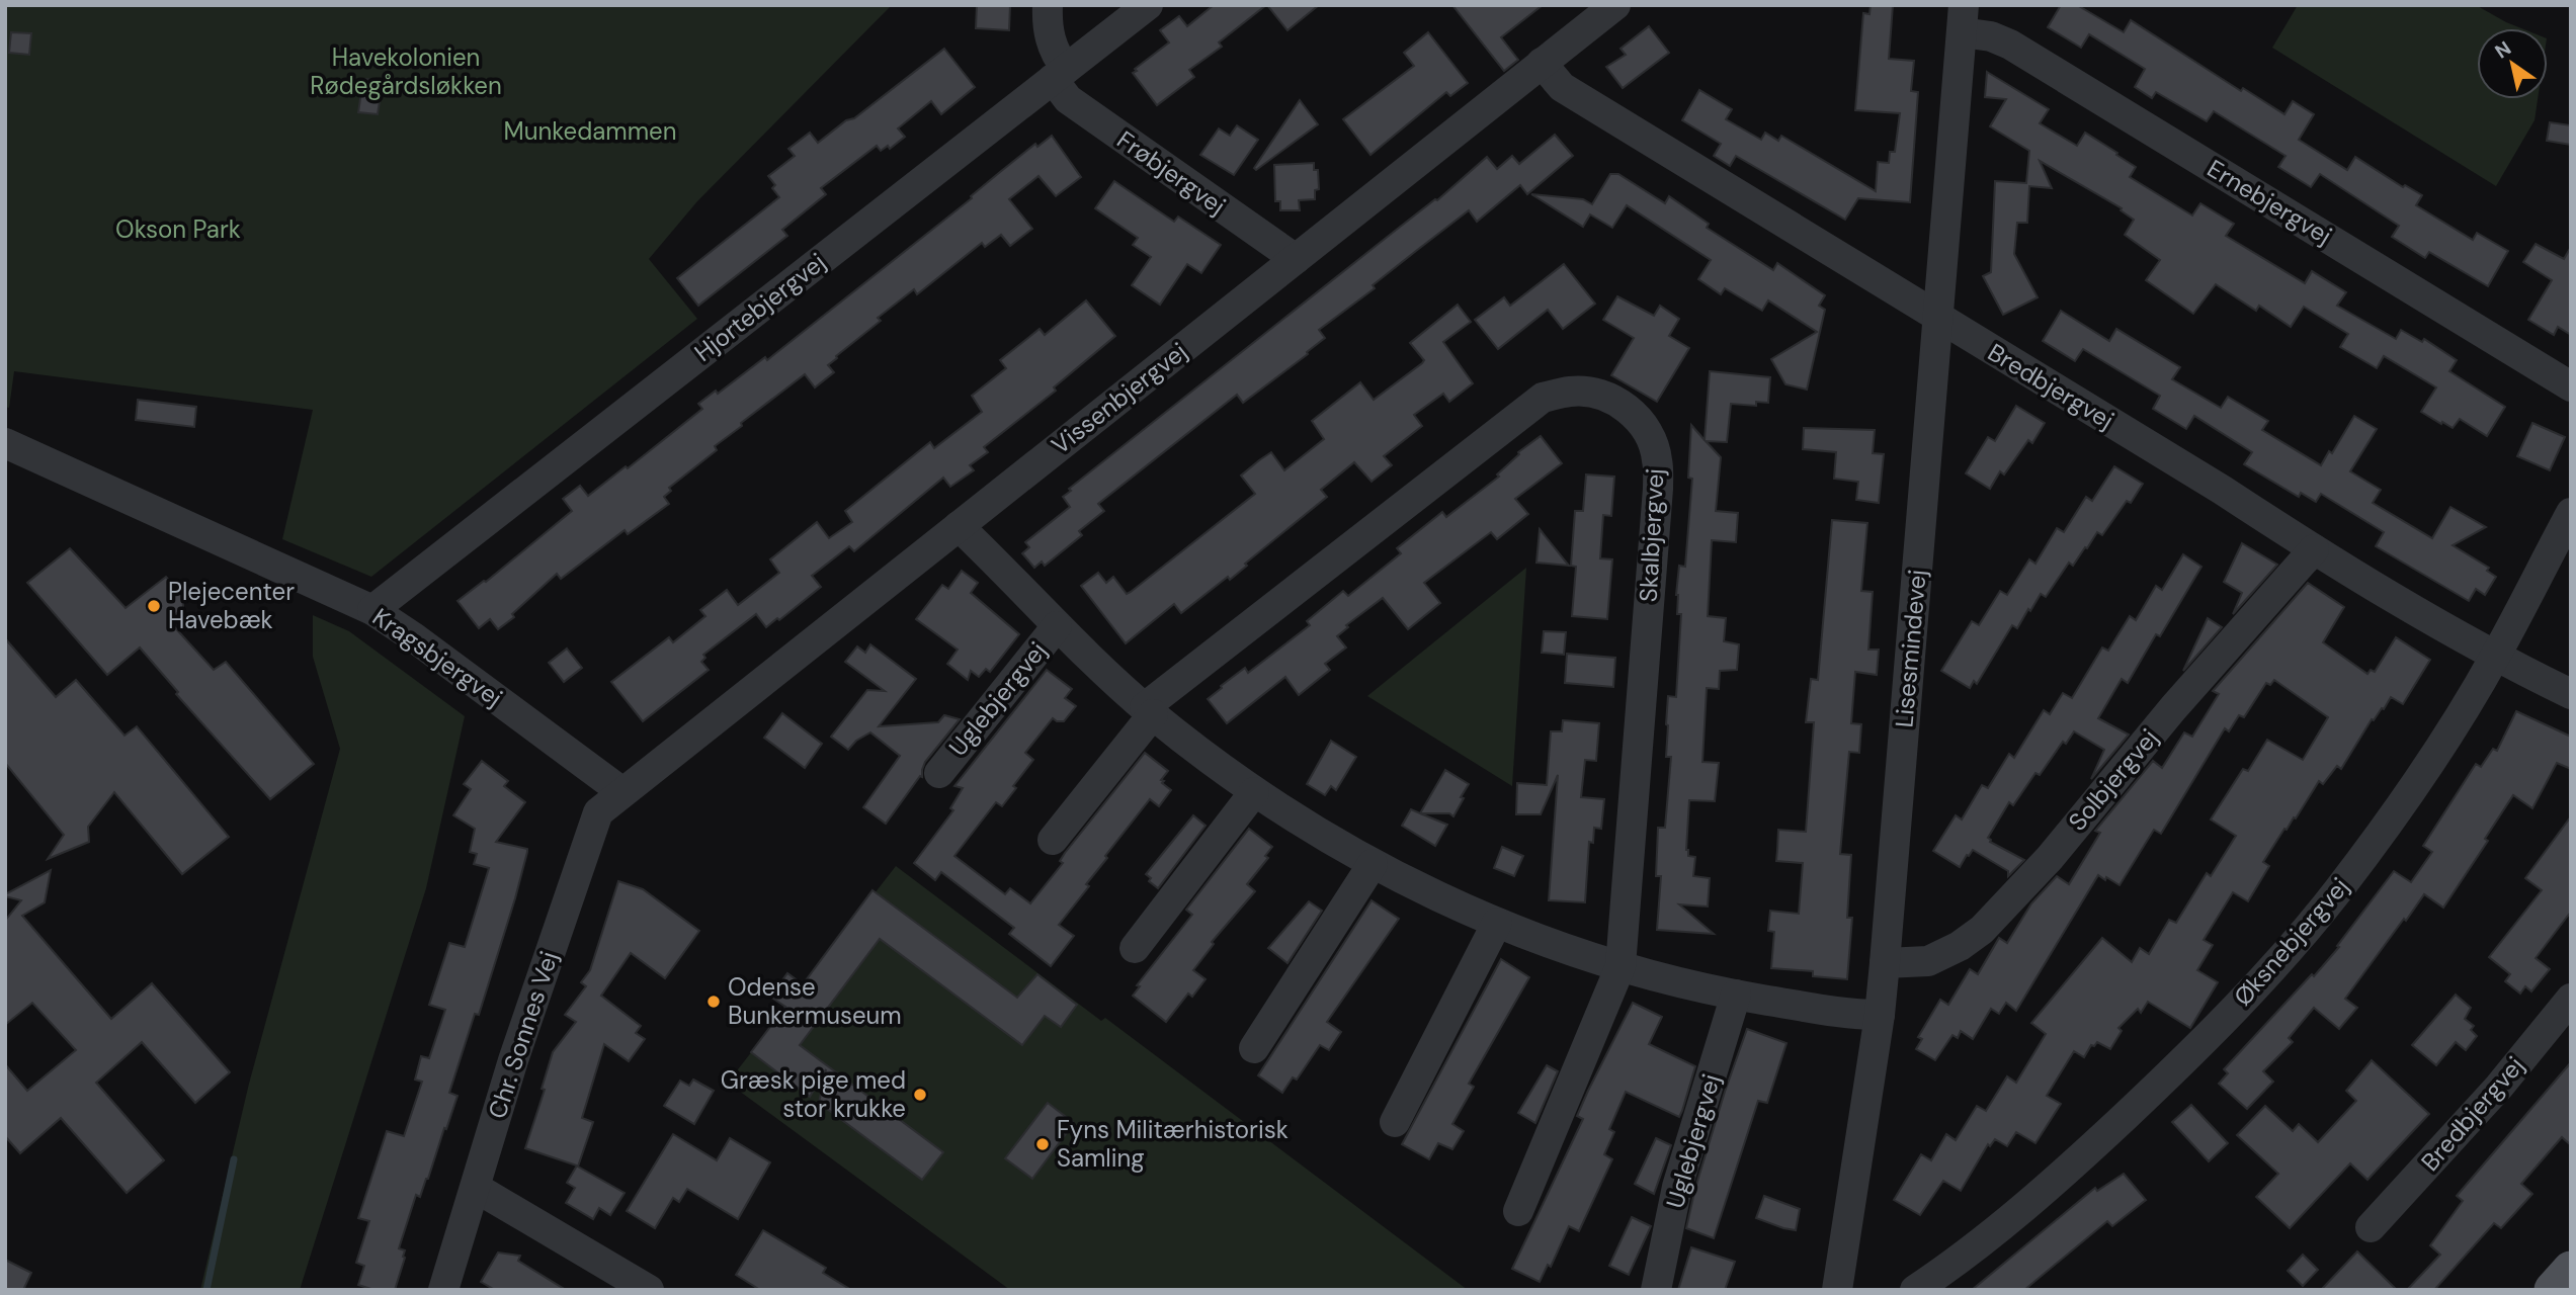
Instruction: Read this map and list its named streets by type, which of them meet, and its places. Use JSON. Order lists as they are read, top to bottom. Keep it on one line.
{"streets":{"street":["Frøbjergvej","Ernebjergvej","Hjortebjergvej","Bredbjergvej","Vissenbjergvej","Skalbjergvej","Lisesmindevej","Kragsbjergvej","Uglebjergvej","Solbjergvej","Øksnebjergvej","Chr. Sonnes Vej"]},"crossings":[["Frøbjergvej","Hjortebjergvej"],["Frøbjergvej","Vissenbjergvej"],["Ernebjergvej","Lisesmindevej"],["Hjortebjergvej","Kragsbjergvej"],["Bredbjergvej","Vissenbjergvej"],["Bredbjergvej","Lisesmindevej"],["Bredbjergvej","Solbjergvej"],["Bredbjergvej","Øksnebjergvej"],["Vissenbjergvej","Kragsbjergvej"],["Vissenbjergvej","Uglebjergvej"],["Vissenbjergvej","Chr. Sonnes Vej"],["Skalbjergvej","Uglebjergvej"],["Lisesmindevej","Uglebjergvej"],["Lisesmindevej","Solbjergvej"],["Kragsbjergvej","Chr. Sonnes Vej"]],"parks":["Havekolonien Rødegårdsløkken","Munkedammen","Okson Park"],"places":["Plejecenter Havebæk","Odense Bunkermuseum","Græsk pige med stor krukke","Fyns Militærhistorisk Samling"],"north":"top left"}
